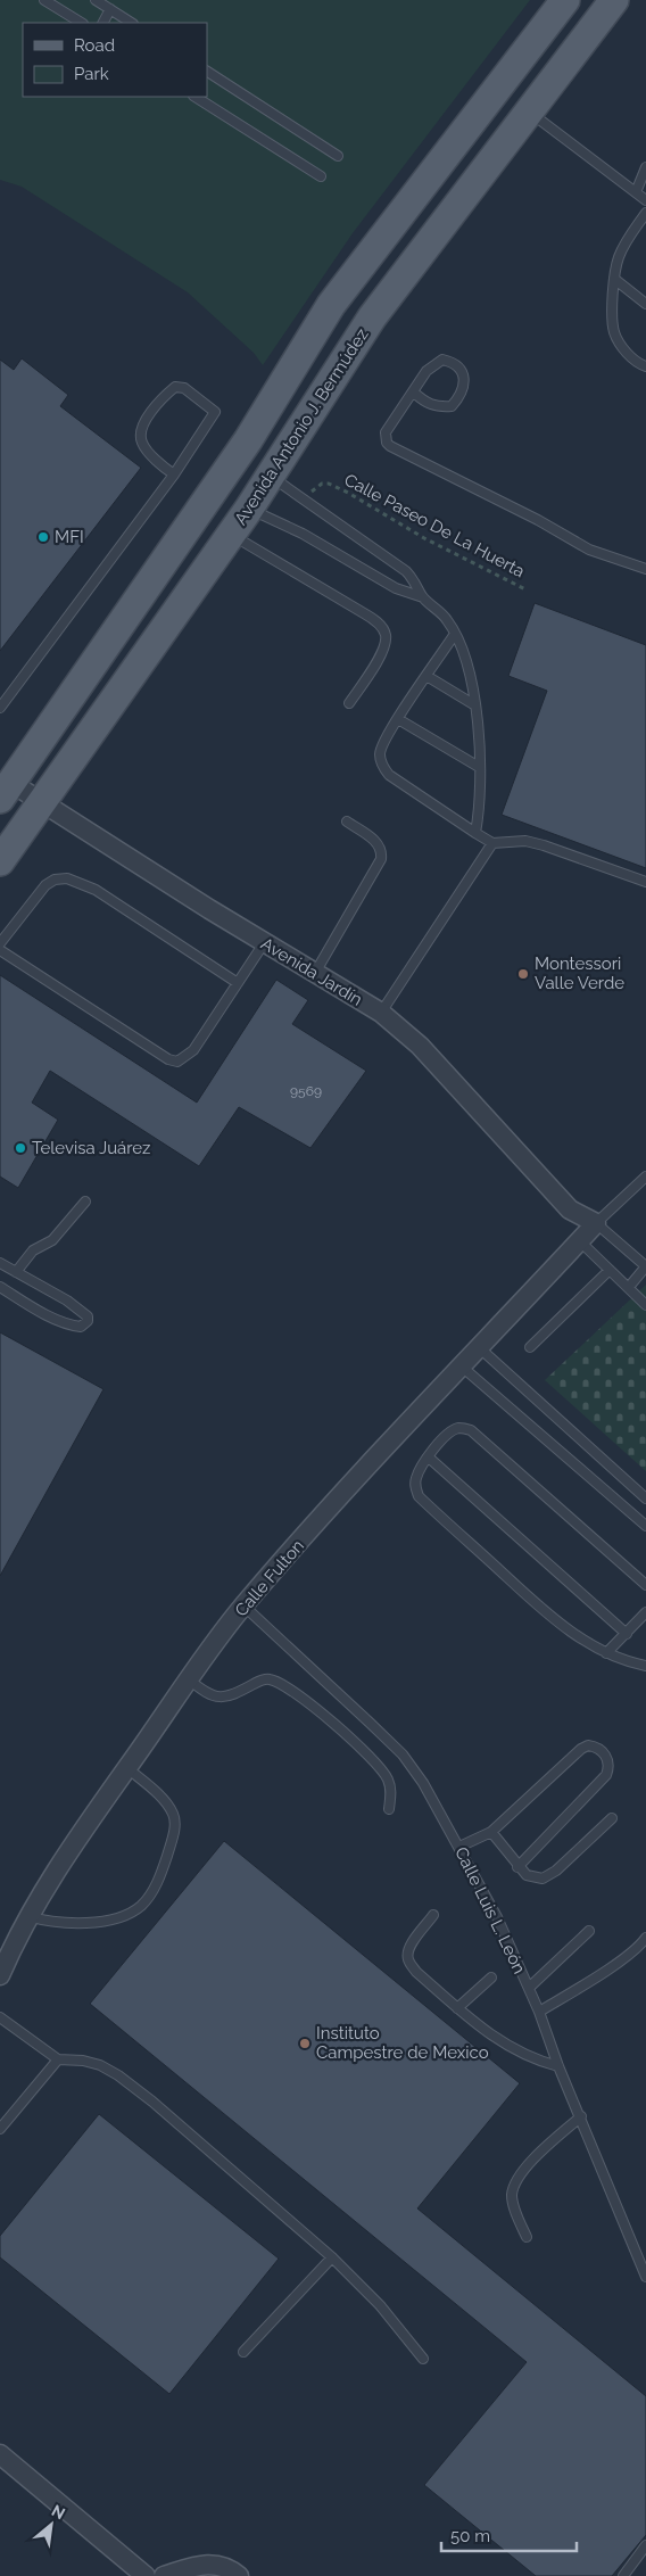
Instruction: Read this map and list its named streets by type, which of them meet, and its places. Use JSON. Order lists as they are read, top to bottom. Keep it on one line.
{"streets":{"main road":["Avenida Antonio J. Bermúdez"],"street":["Avenida Jardín","Calle Fulton"],"lane":["Calle Luis L. León"],"path":["Calle Paseo De La Huerta"]},"crossings":[["Avenida Antonio J. Bermúdez","Avenida Jardín"],["Avenida Jardín","Calle Fulton"],["Calle Fulton","Calle Luis L. León"]],"places":["MFI","Montessori Valle Verde","Televisa Juárez","Instituto Campestre de Mexico"],"house_numbers":["9569"],"legend":["Road","Park"],"scale_bar":"50 m","north":"top right"}
